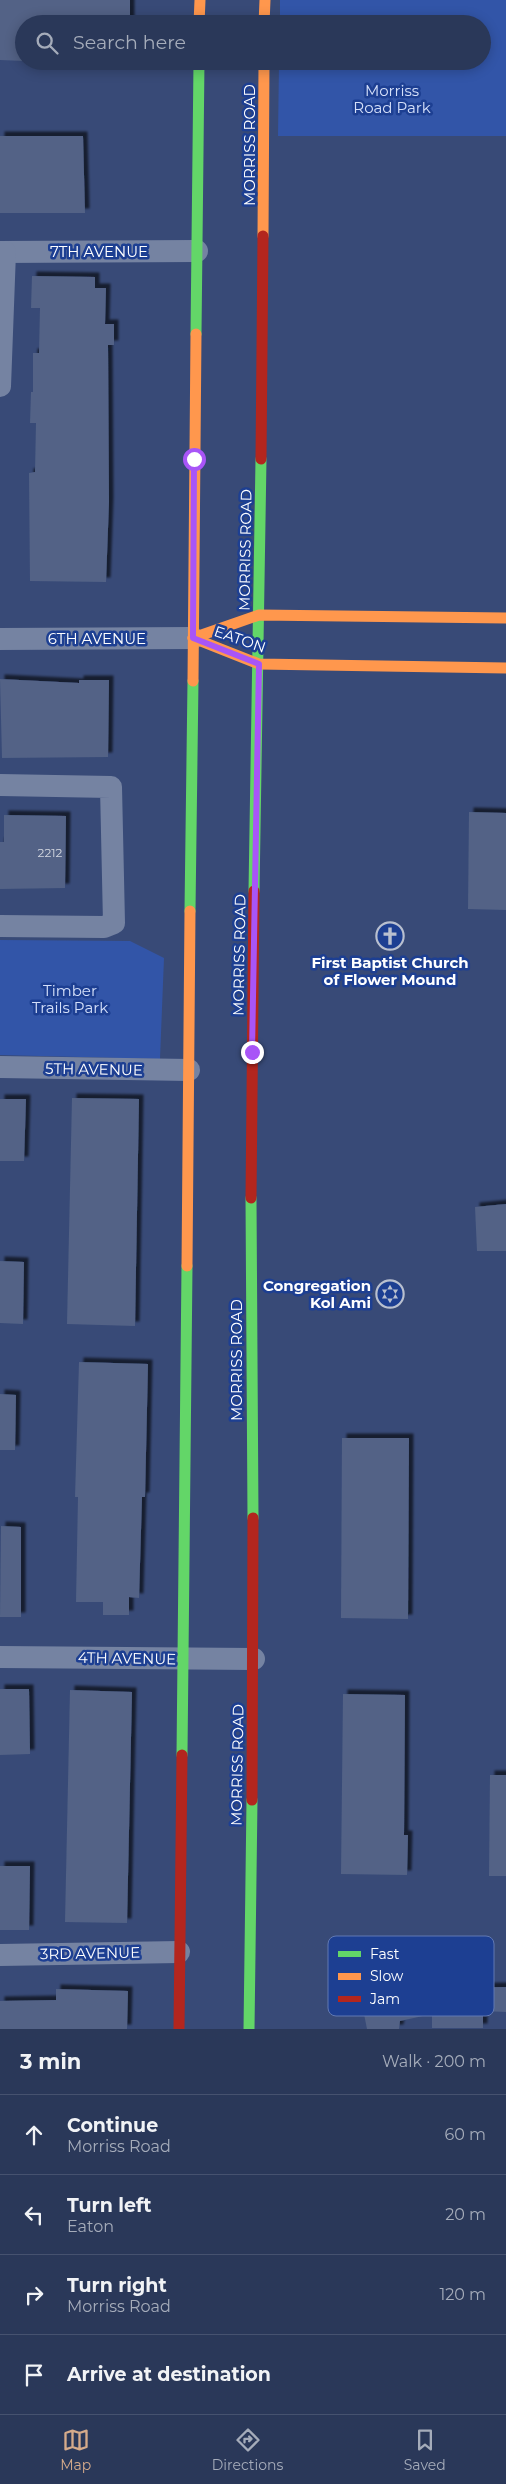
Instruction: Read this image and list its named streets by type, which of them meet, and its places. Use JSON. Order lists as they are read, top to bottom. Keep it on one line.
{"streets":{"main road":["MORRISS ROAD","EATON"],"street":["7TH AVENUE","6TH AVENUE","5TH AVENUE","4TH AVENUE","3RD AVENUE"]},"crossings":[["MORRISS ROAD","EATON"],["MORRISS ROAD","4TH AVENUE"],["6TH AVENUE","EATON"]],"parks":["Morriss Road Park","Timber Trails Park"],"places":{"church":["First Baptist Church of Flower Mound"],"synagogue":["Congregation Kol Ami"]},"house_numbers":["2212"],"legend":["Fast","Slow","Jam"],"page":{"search":"Search here","heading":["3 min","Walk · 200 m"],"list":[["Continue","Morriss Road","60 m"],["Turn left","Eaton","20 m"],["Turn right","Morriss Road","120 m"],"Arrive at destination"],"nav":["Map","Directions","Saved"]}}
